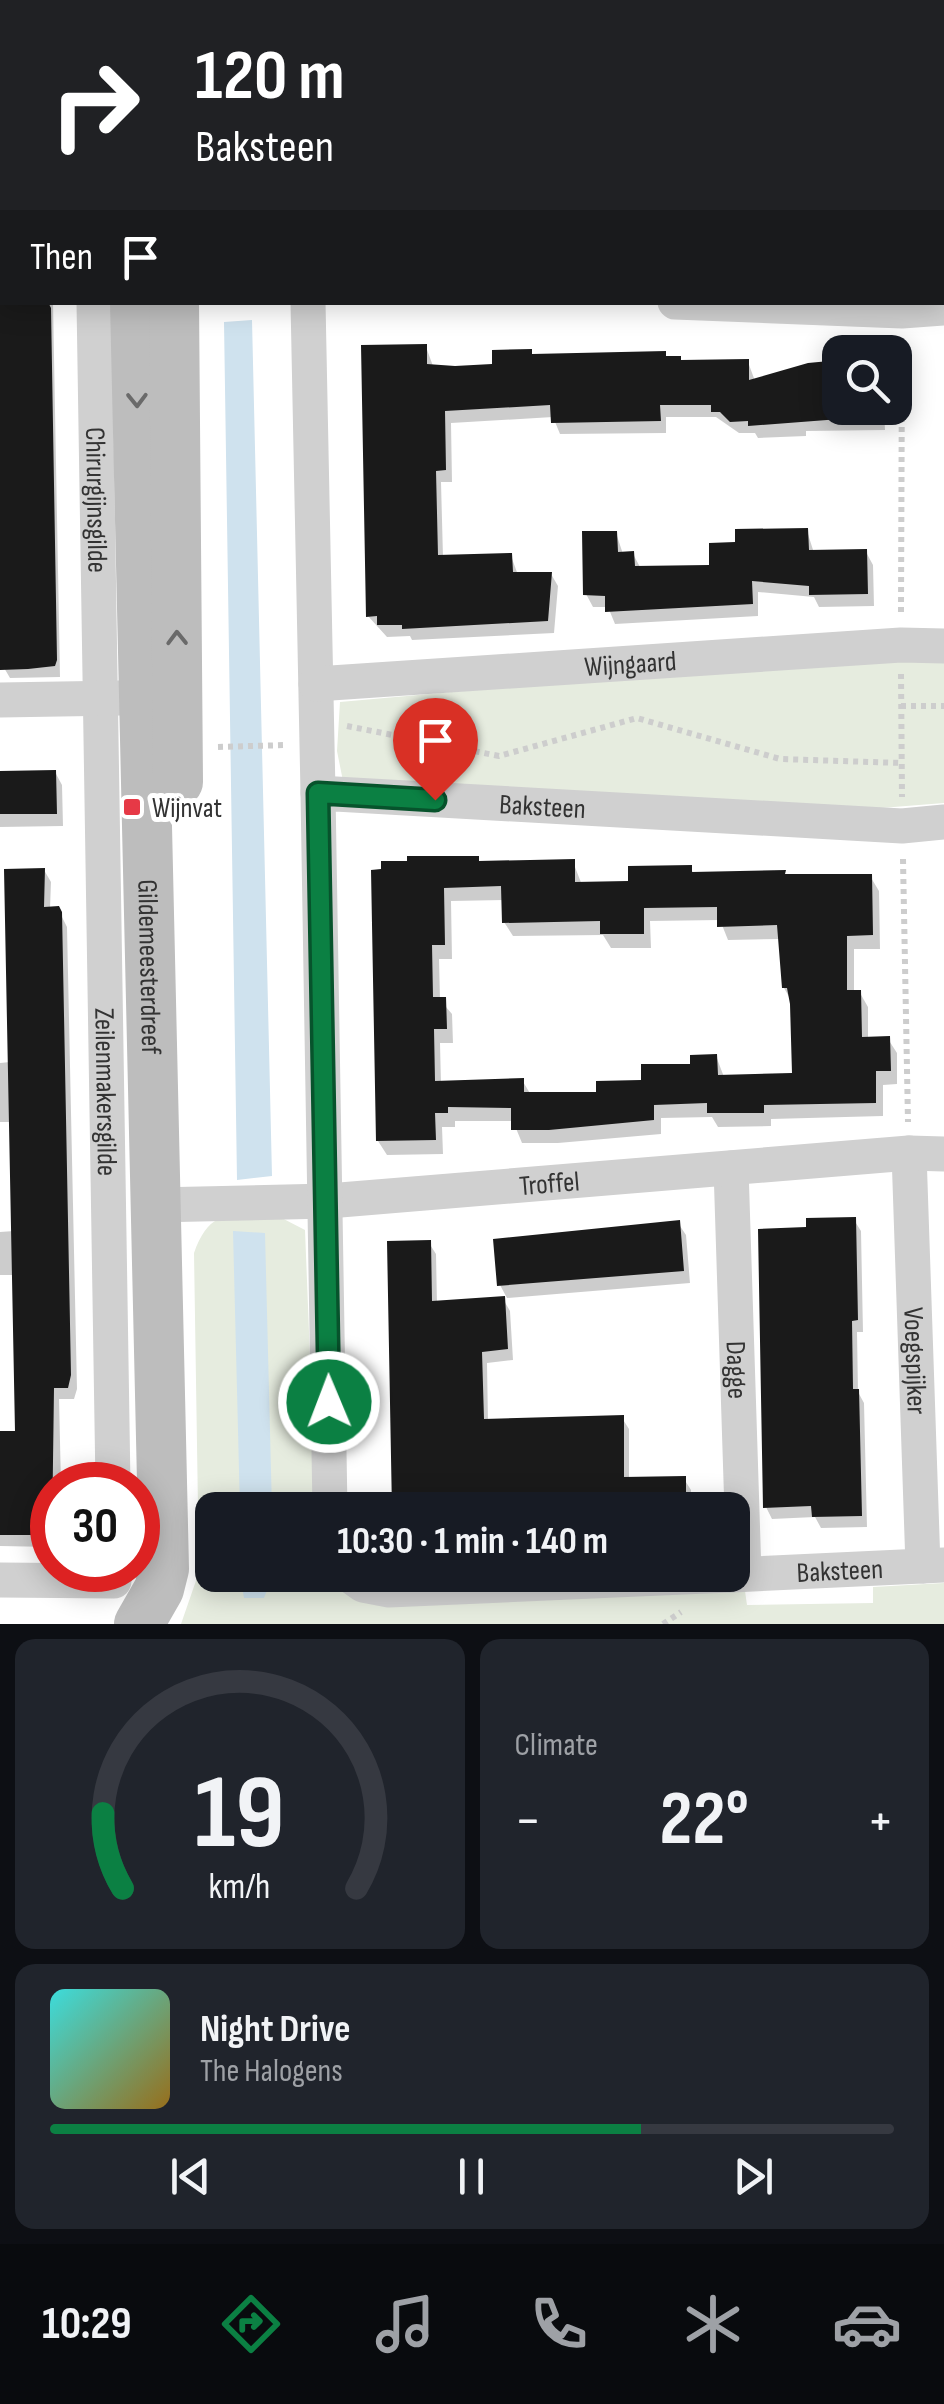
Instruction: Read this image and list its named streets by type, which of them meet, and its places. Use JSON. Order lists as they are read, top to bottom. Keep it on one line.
{"streets":{"street":["Chirurgijnsgilde","Wijngaard","Baksteen","Gildemeesterdreef","Zeilenmakersgilde","Troffel","Voegspijker","Dagge"]},"crossings":[["Chirurgijnsgilde","Gildemeesterdreef"],["Chirurgijnsgilde","Zeilenmakersgilde"],["Baksteen","Voegspijker"],["Gildemeesterdreef","Zeilenmakersgilde"],["Gildemeesterdreef","Troffel"],["Troffel","Voegspijker"],["Troffel","Dagge"]],"places":{"transit":["Wijnvat"]},"page":{"turn":["120 m","Baksteen"],"then":"Then","limit":"30","trip":"10:30 · 1 min · 140 m","tile":"Climate","heat":["−","22°","+"],"song":["Night Drive","The Halogens"],"tabs":"10:29","gauge":["19","km/h"]}}
